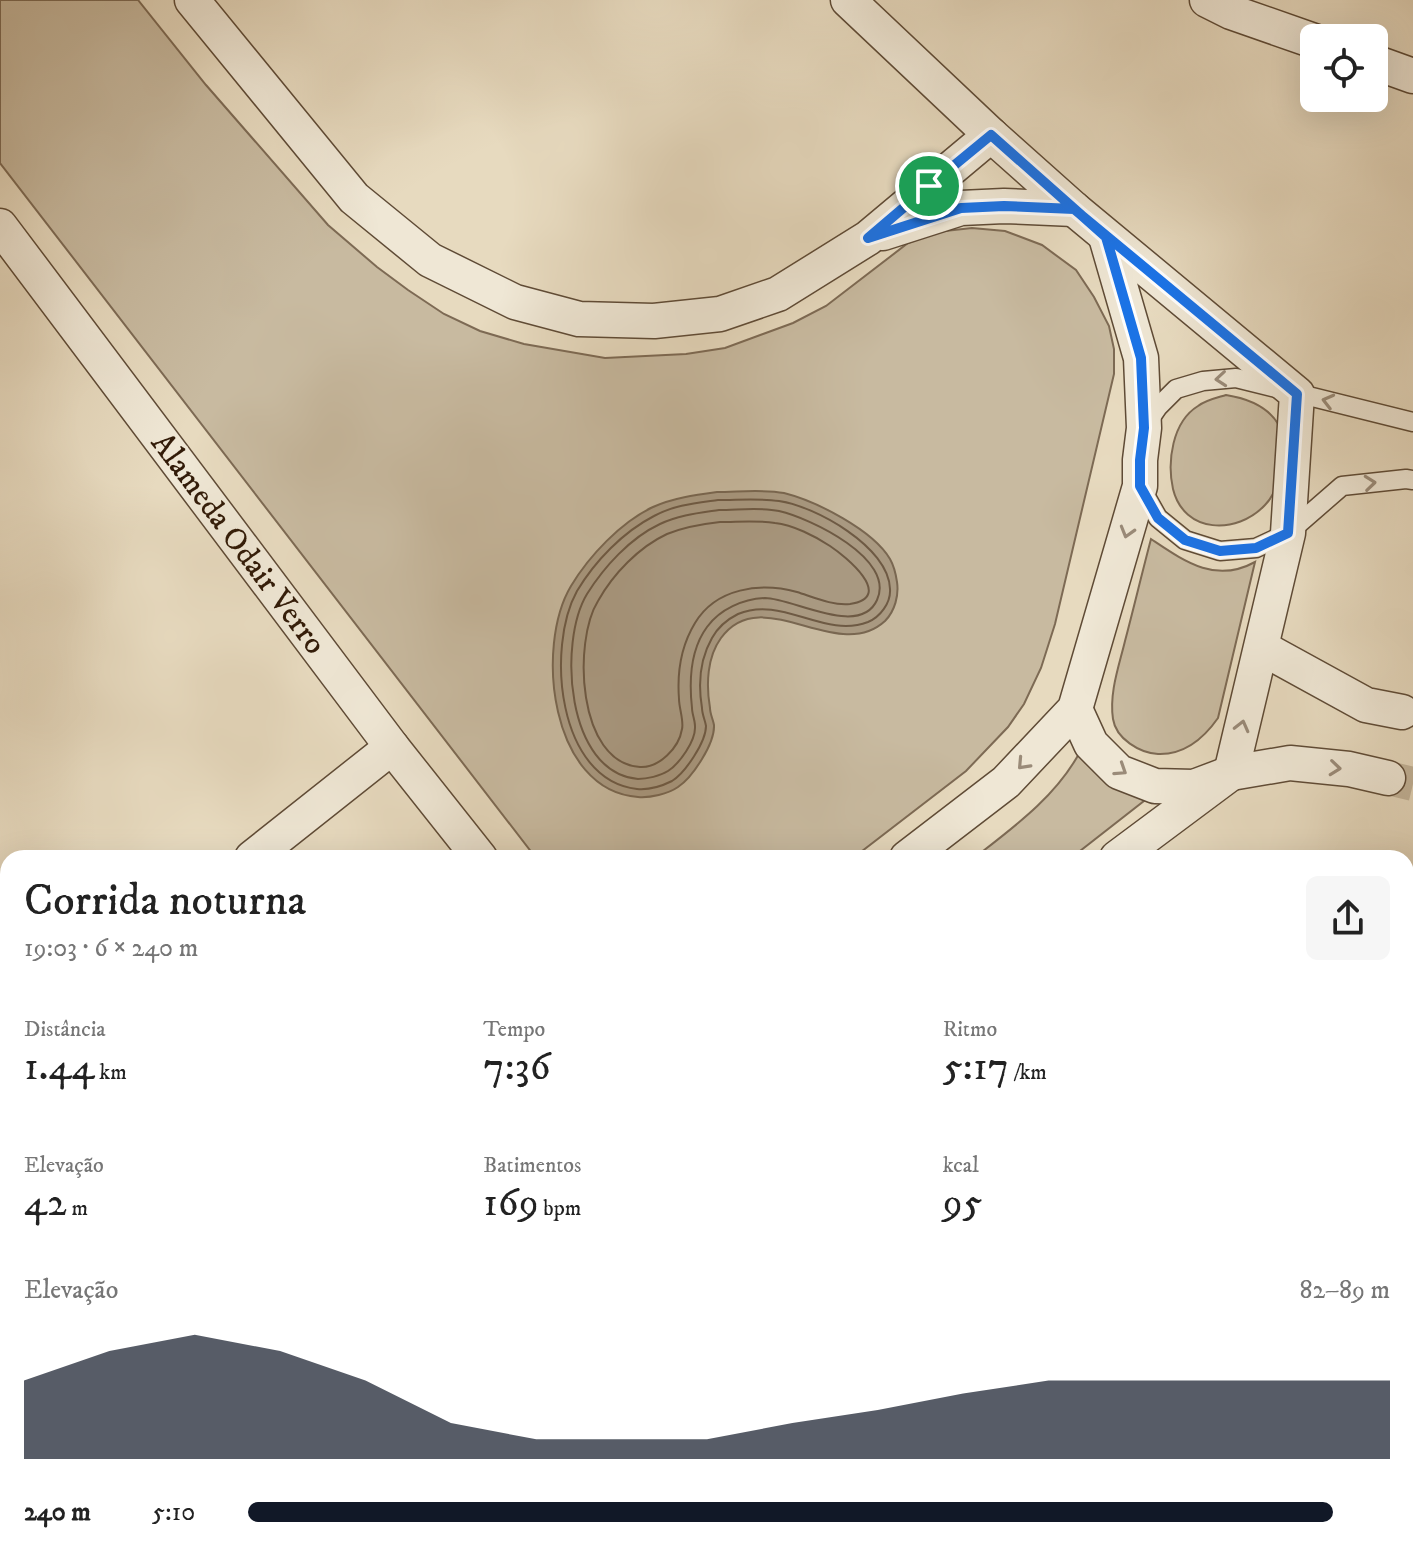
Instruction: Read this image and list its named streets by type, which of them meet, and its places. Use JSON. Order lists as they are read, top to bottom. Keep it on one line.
{"streets":{"street":["Alameda Odair Verro"]},"page":{"heading":["Corrida noturna","19:03 · 6 × 240 m"],"stats":[["Distância","1.44 km"],["Tempo","7:36"],["Ritmo","5:17 /km"],["Elevação","42 m"],["Batimentos","169 bpm"],["kcal","95"]],"chart":["Elevação","82–89 m"],"list":[{"name":"240 m","note":"5:10"}]}}
